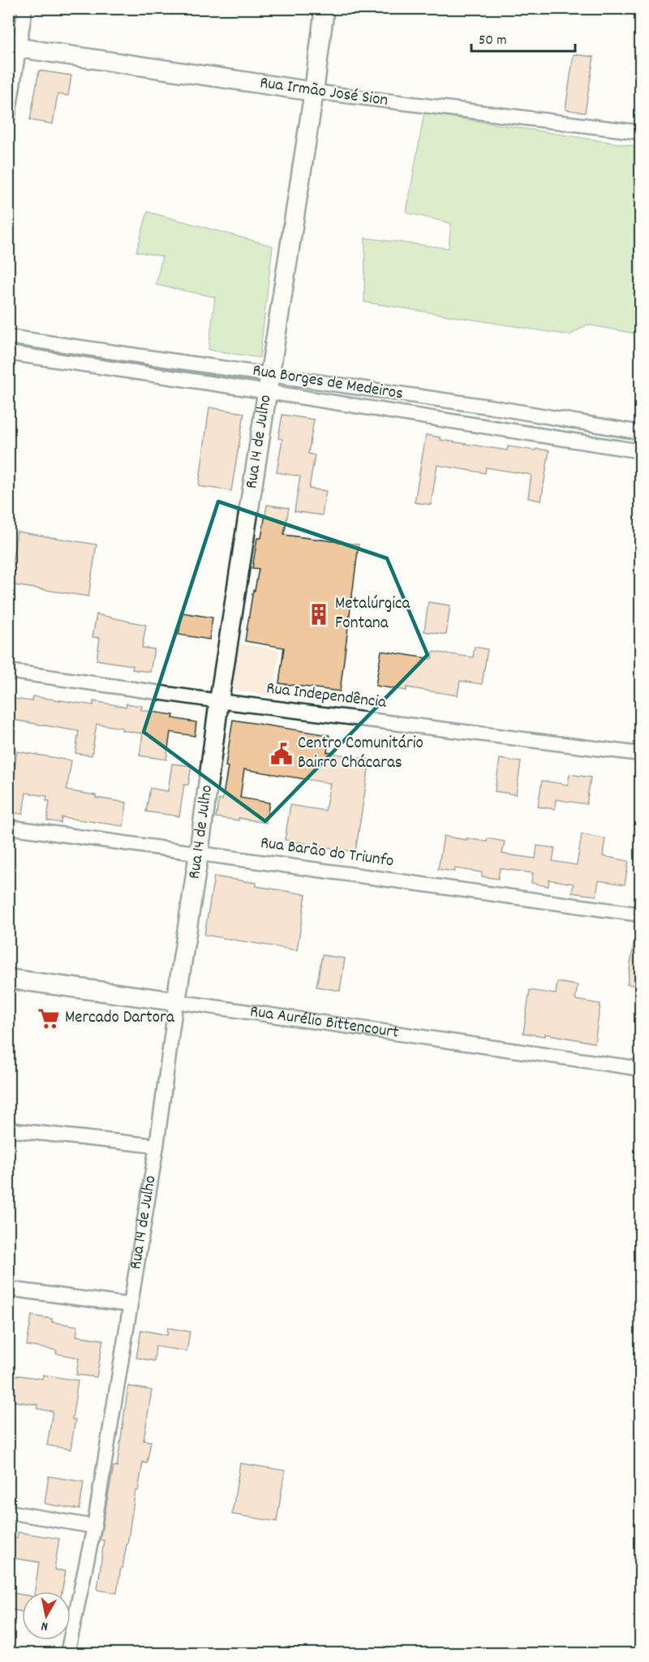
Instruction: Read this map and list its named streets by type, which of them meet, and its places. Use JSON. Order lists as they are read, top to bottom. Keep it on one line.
{"streets":{"street":["Rua Irmão José Sion","Rua Borges de Medeiros","Rua 14 de Julho","Rua Independência","Rua Barão do Triunfo","Rua Aurélio Bittencourt"]},"crossings":[["Rua Irmão José Sion","Rua 14 de Julho"],["Rua Borges de Medeiros","Rua 14 de Julho"],["Rua 14 de Julho","Rua Independência"],["Rua 14 de Julho","Rua Barão do Triunfo"],["Rua 14 de Julho","Rua Aurélio Bittencourt"]],"places":{"building":["Metalúrgica Fontana"],"public building":["Centro Comunitário Bairro Chácaras"],"supermarket":["Mercado Dartora"]},"scale_bar":"50 m","north":"bottom"}
